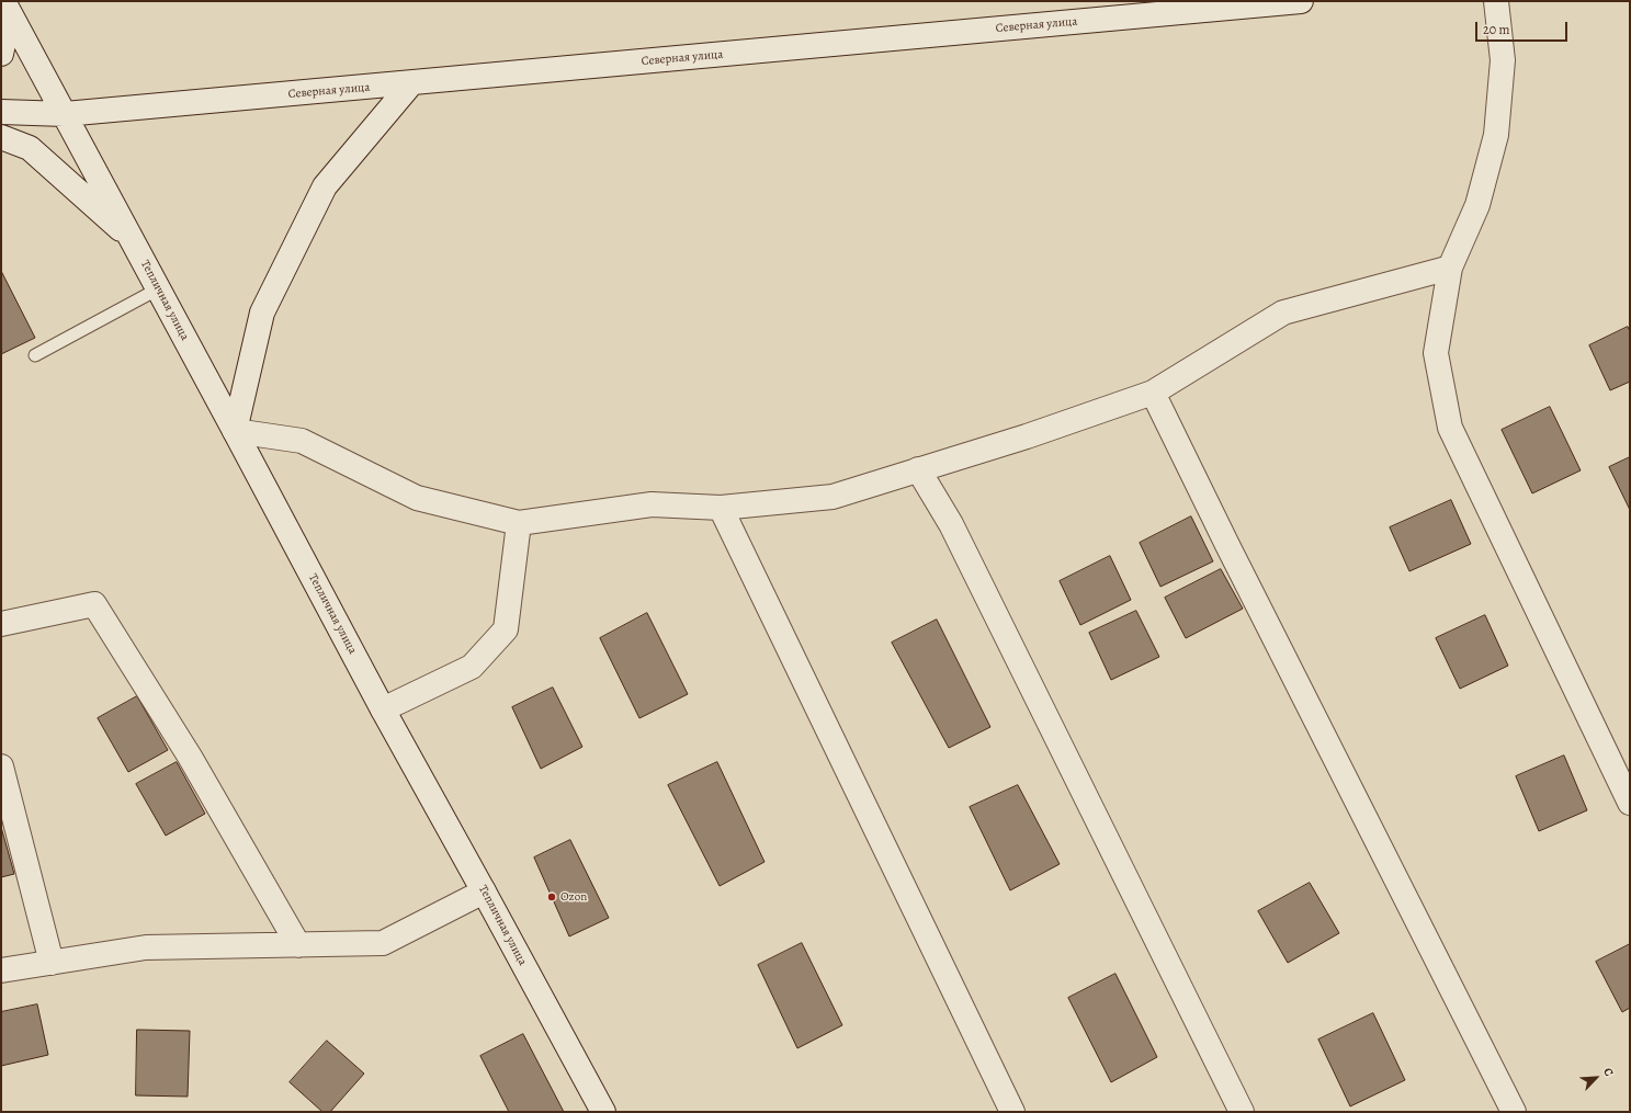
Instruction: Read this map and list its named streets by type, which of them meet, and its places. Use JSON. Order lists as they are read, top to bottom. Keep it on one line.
{"streets":{"street":["Северная улица","Тепличная улица"]},"crossings":[["Северная улица","Тепличная улица"]],"places":["Ozon"],"scale_bar":"20 m","north":"top right"}
